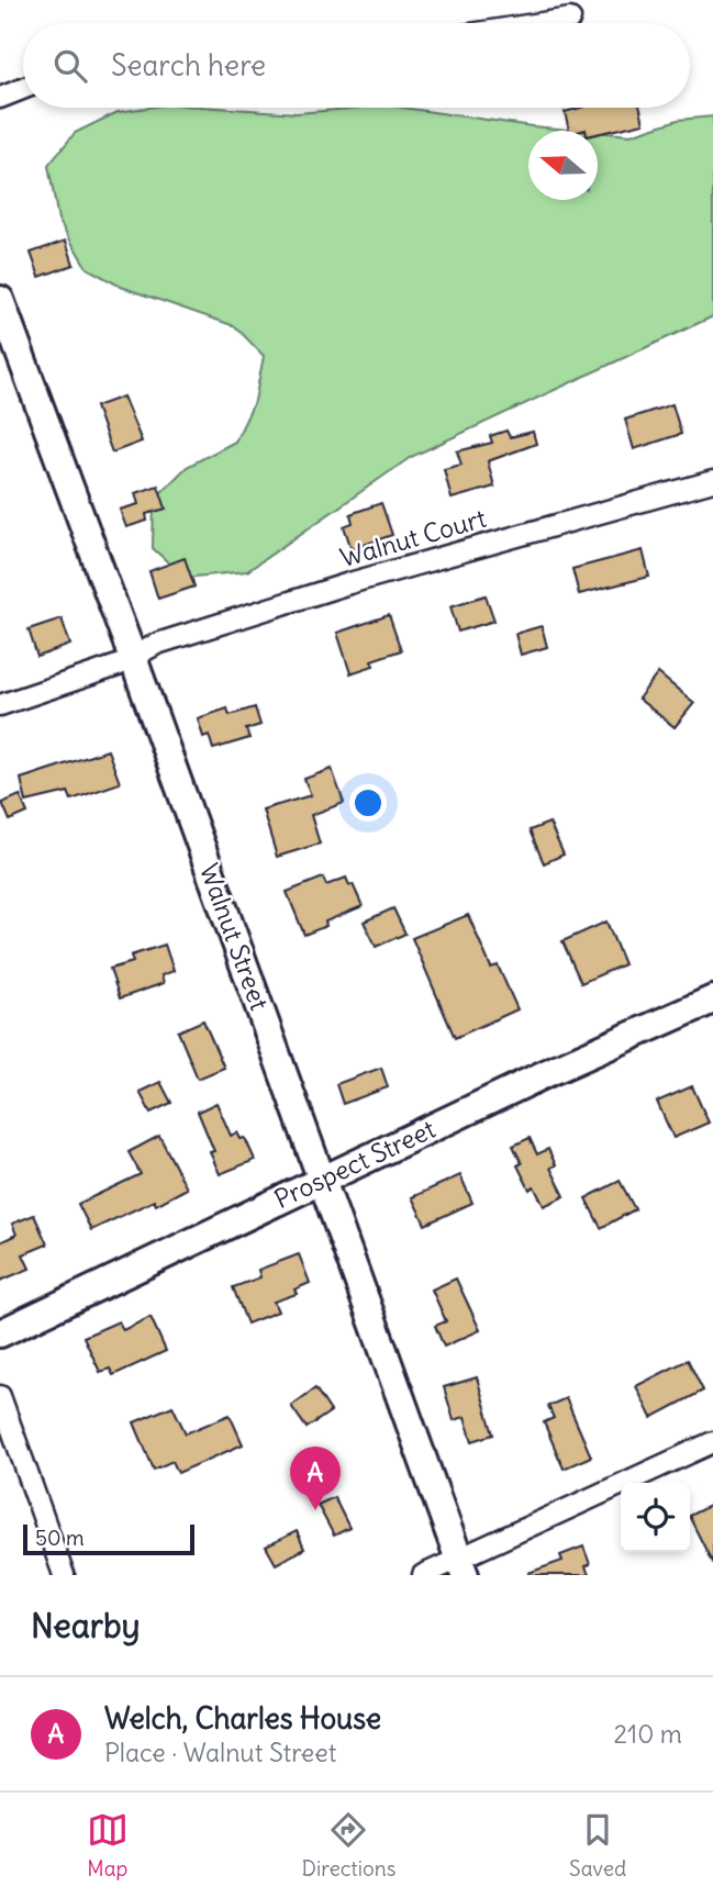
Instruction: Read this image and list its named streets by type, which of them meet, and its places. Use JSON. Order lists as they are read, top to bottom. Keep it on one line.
{"streets":{"street":["Walnut Court","Walnut Street","Prospect Street"]},"crossings":[["Walnut Court","Walnut Street"],["Walnut Street","Prospect Street"]],"scale_bar":"50 m","north":"left","page":{"search":"Search here","pins":"A","scale":"50 m","heading":"Nearby","list":[{"mark":"A","name":"Welch, Charles House","note":"Place · Walnut Street","value":"210 m"}],"nav":["Map","Directions","Saved"]}}
